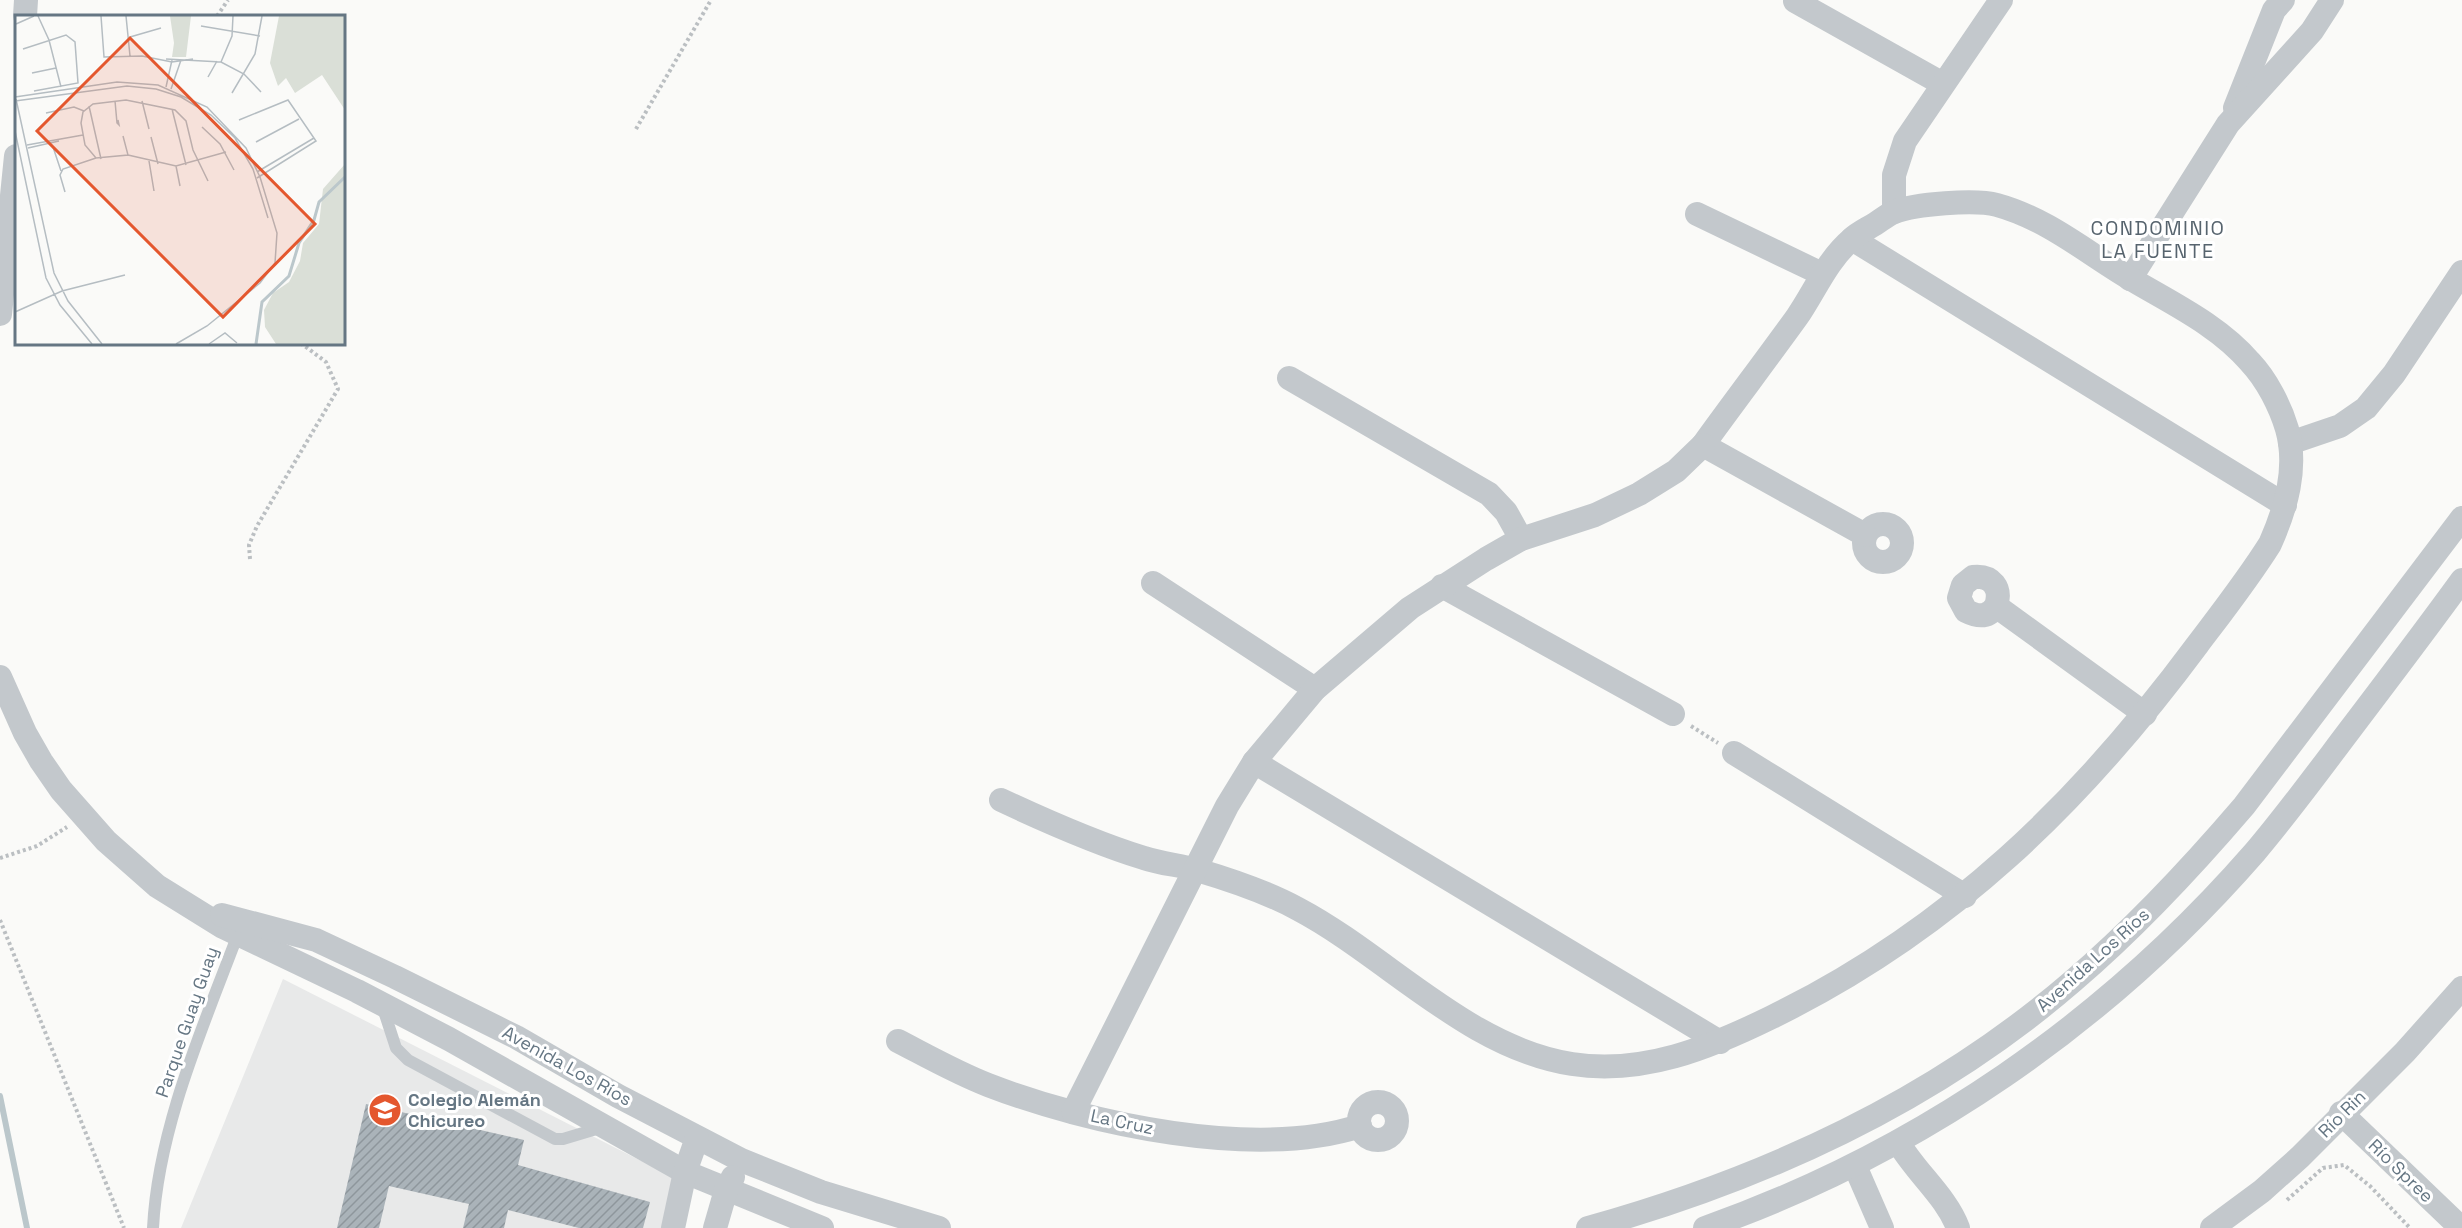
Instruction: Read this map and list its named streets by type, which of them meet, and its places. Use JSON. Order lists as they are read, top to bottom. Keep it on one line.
{"streets":{"street":["Avenida Los Ríos","Río Rin","La Cruz","Río Spree"],"lane":["Parque Guay Guay"]},"crossings":[["Avenida Los Ríos","Parque Guay Guay"],["Río Rin","Río Spree"]],"districts":["CONDOMINIO LA FUENTE"],"places":{"school or university":["Colegio Alemán Chicureo"]}}
